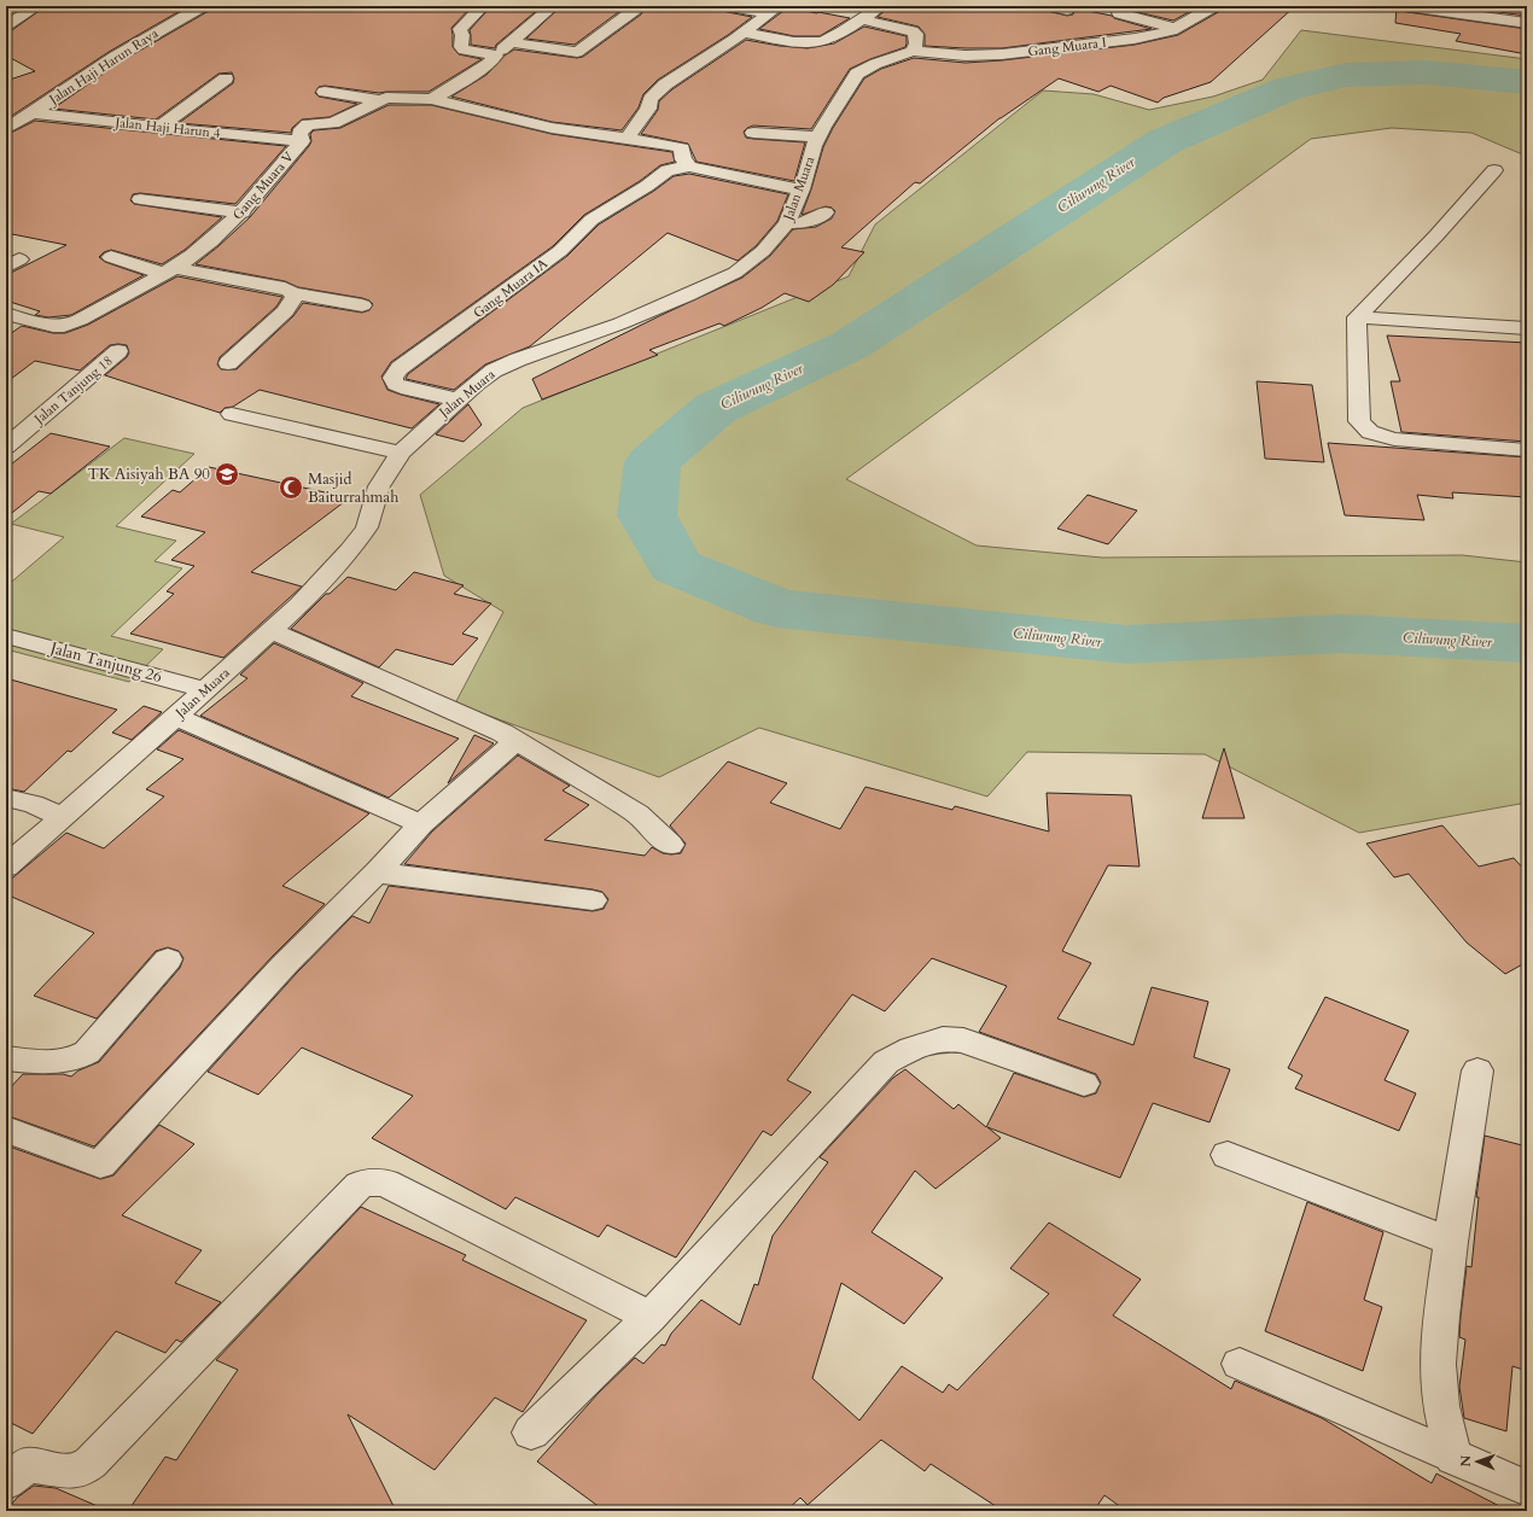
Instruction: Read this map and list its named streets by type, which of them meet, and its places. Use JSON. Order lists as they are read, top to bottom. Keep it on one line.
{"streets":{"street":["Gang Muara I","Jalan Haji Harun Raya","Jalan Haji Harun 4","Gang Muara V","Jalan Muara","Gang Muara IA","Jalan Tanjung 18","Jalan Tanjung 26"]},"crossings":[["Gang Muara I","Jalan Muara"],["Jalan Haji Harun Raya","Jalan Haji Harun 4"],["Jalan Haji Harun 4","Gang Muara V"],["Jalan Muara","Gang Muara IA"],["Jalan Muara","Jalan Tanjung 26"]],"water":["Ciliwung River"],"places":{"school or university":["TK Aisiyah BA 90"],"mosque":["Masjid Baiturrahmah"]},"north":"left"}
